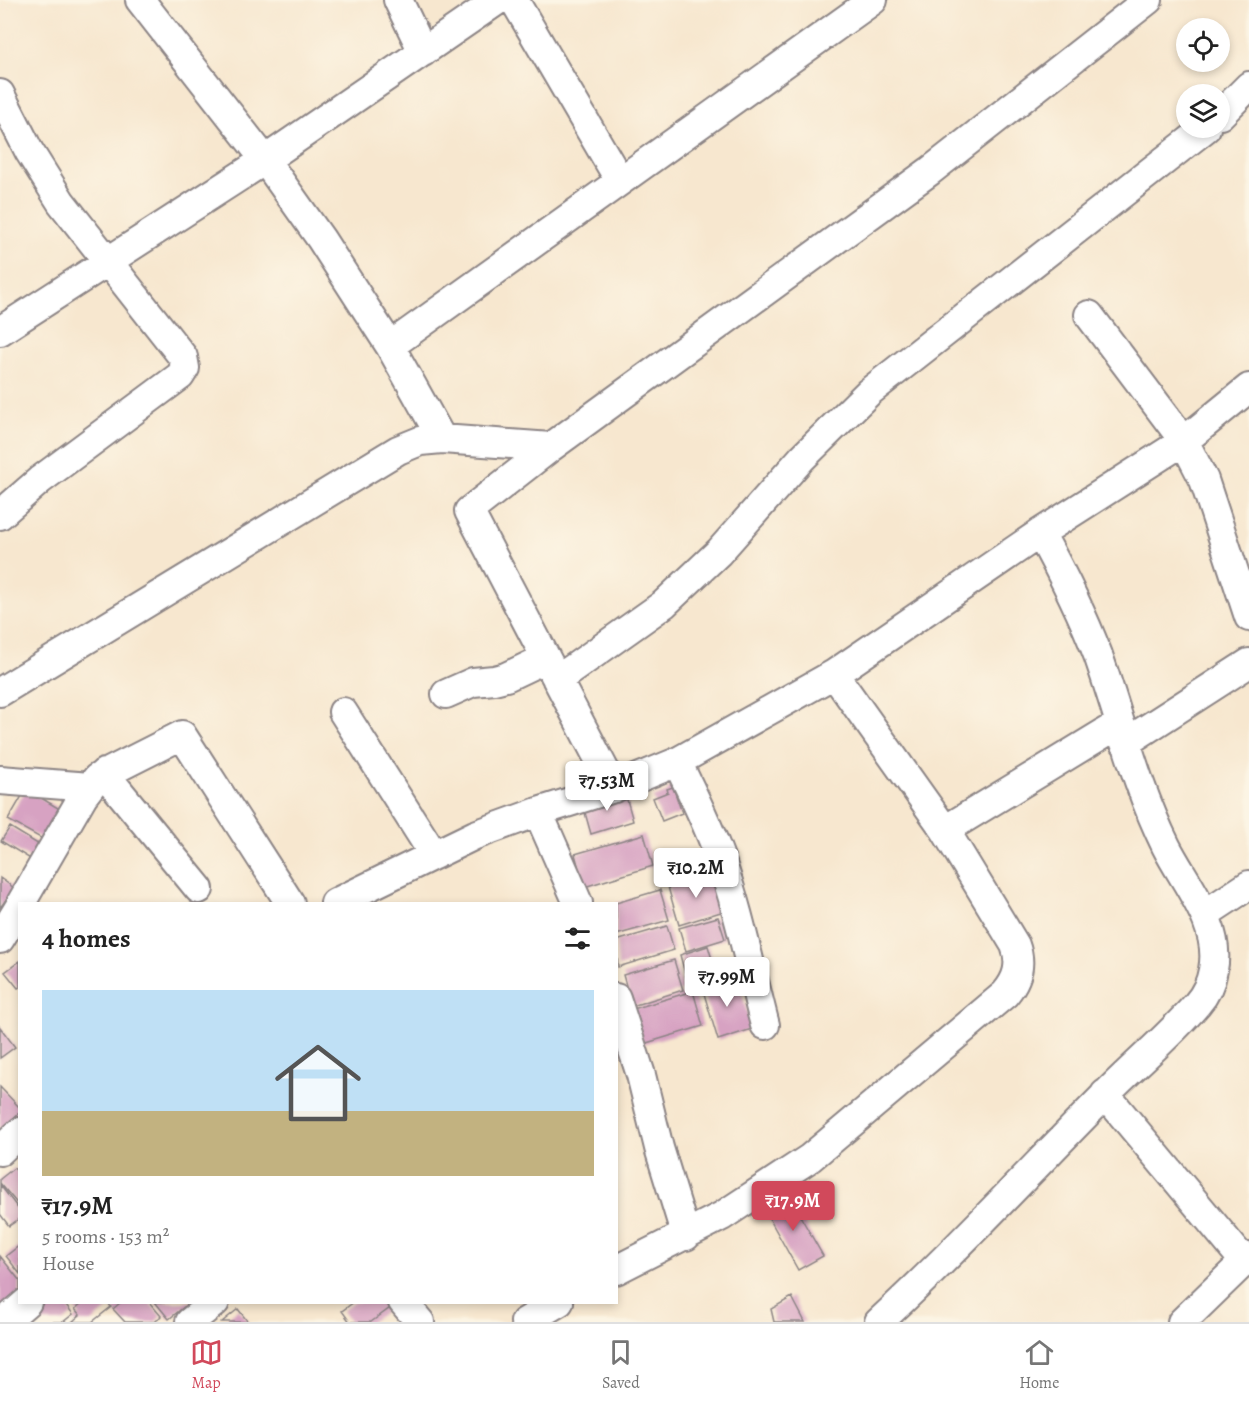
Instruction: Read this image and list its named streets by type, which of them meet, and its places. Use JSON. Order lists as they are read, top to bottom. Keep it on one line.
{"page":{"price":["₹7.53M","₹10.2M","₹7.99M","₹17.9M"],"heading":"4 homes","list":[{"name":"₹17.9M","note":"5 rooms · 153 m² · House"}],"tabs":["Map","Saved","Home"]}}
